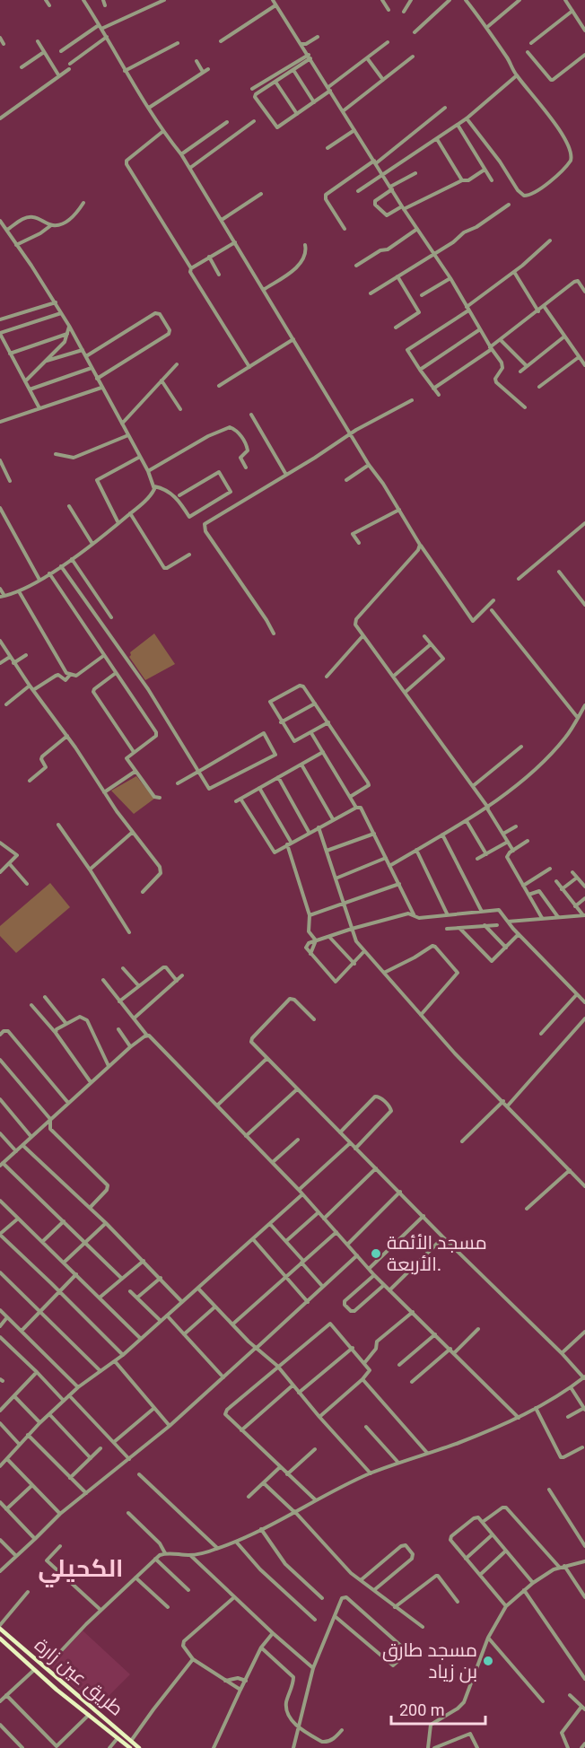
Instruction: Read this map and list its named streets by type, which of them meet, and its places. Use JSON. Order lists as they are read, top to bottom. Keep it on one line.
{"streets":{"main road":["طريق عين زارة"]},"districts":["الكحيلي"],"places":["مسجد الأئمة الأربعة.","مسجد طارق بن زياد"],"scale_bar":"200 m"}
